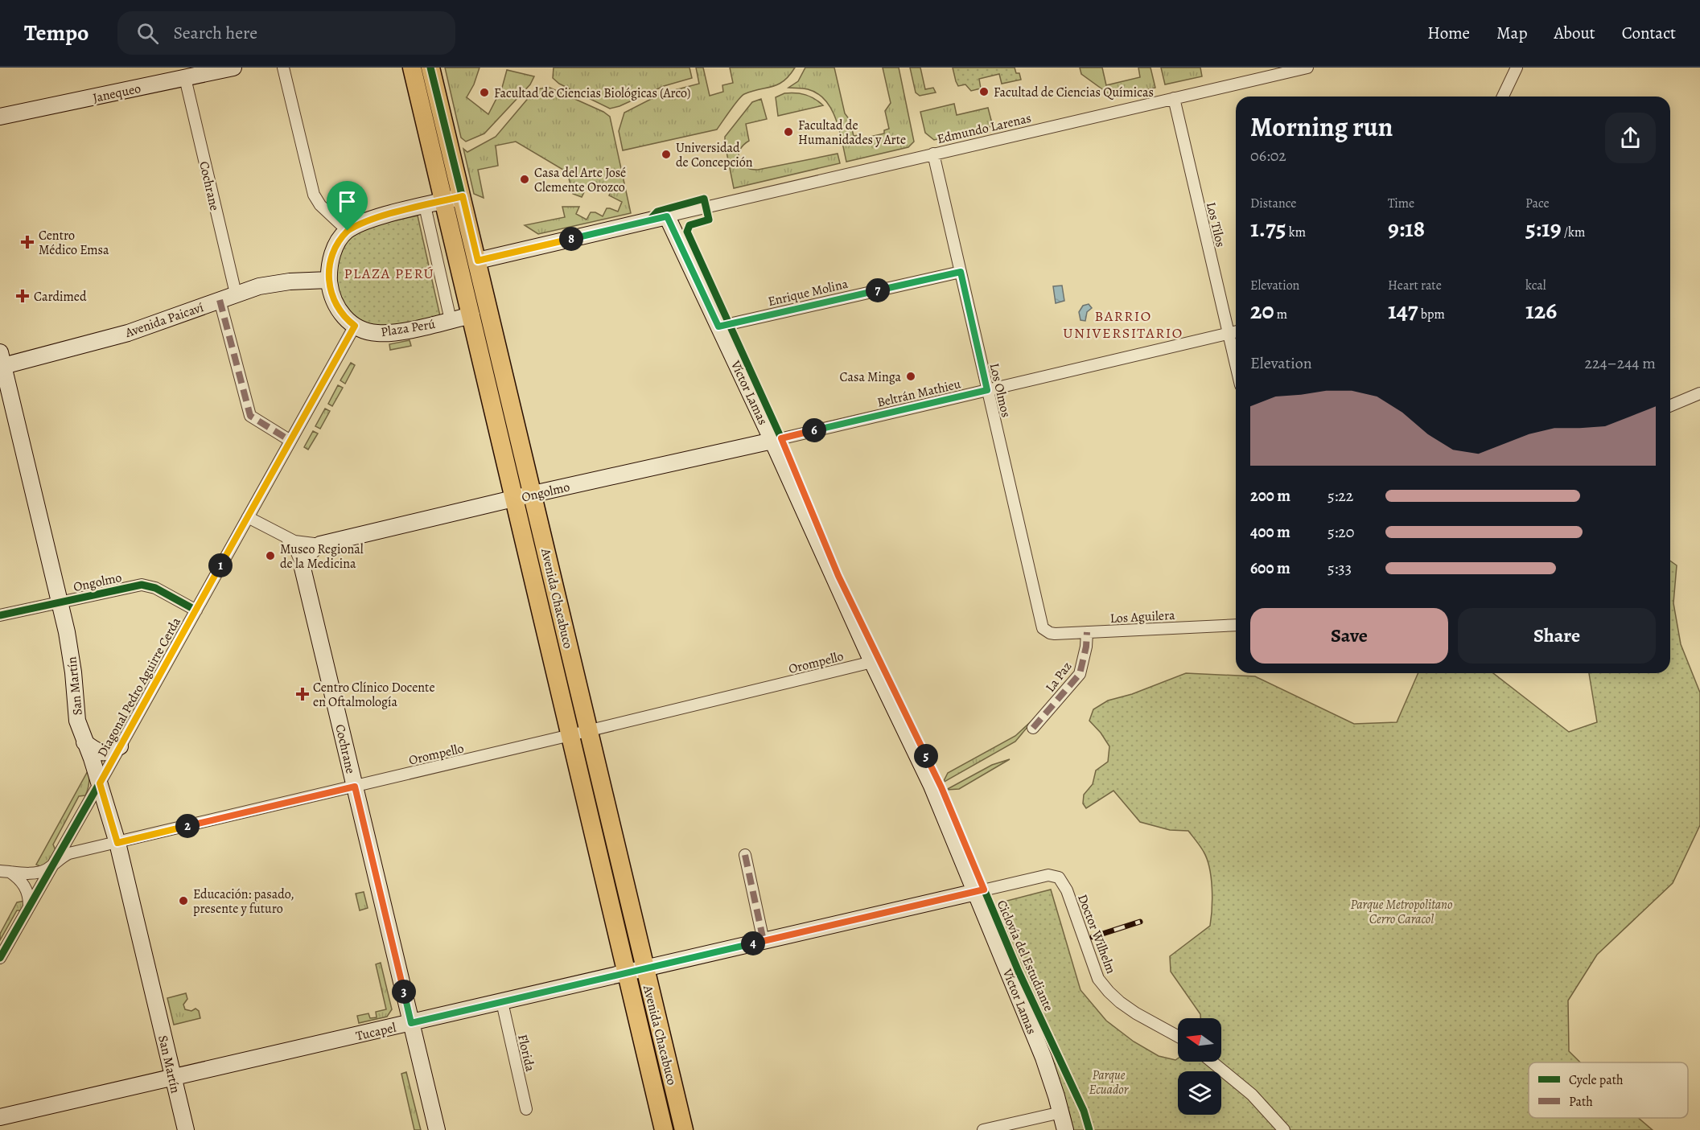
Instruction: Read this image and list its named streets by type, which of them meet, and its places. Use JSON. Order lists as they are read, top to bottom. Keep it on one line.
{"streets":{"main road":["Janequeo","Cochrane","Avenida Paicaví","Plaza Perú","Víctor Lamas","Ongolmo","Avenida Chacabuco","San Martín","Tucapel"],"street":["Edmundo Larenas","Los Tilos","Enrique Molina","Los Olmos","Beltrán Mathieu","Los Aguilera","Orompello","La Paz","Diagonal Pedro Aguirre Cerda","Doctor Wilhelm","Florida"],"cycle path":["Ciclovía del Estudiante"]},"crossings":[["Janequeo","Cochrane"],["Edmundo Larenas","Los Tilos"],["Edmundo Larenas","Los Olmos"],["Edmundo Larenas","Víctor Lamas"],["Cochrane","Avenida Paicaví"],["Cochrane","Orompello"],["Cochrane","Tucapel"],["Los Tilos","Beltrán Mathieu"],["Enrique Molina","Los Olmos"],["Enrique Molina","Víctor Lamas"],["Avenida Paicaví","Plaza Perú"],["Avenida Paicaví","San Martín"],["Avenida Paicaví","Diagonal Pedro Aguirre Cerda"],["Plaza Perú","Avenida Chacabuco"],["Plaza Perú","Diagonal Pedro Aguirre Cerda"],["Los Olmos","Beltrán Mathieu"],["Los Olmos","Los Aguilera"],["Víctor Lamas","Beltrán Mathieu"],["Víctor Lamas","Ongolmo"],["Víctor Lamas","Orompello"],["Víctor Lamas","Doctor Wilhelm"],["Víctor Lamas","Tucapel"],["Beltrán Mathieu","Ongolmo"],["Ongolmo","Avenida Chacabuco"],["Ongolmo","San Martín"],["Ongolmo","Diagonal Pedro Aguirre Cerda"],["Avenida Chacabuco","Orompello"],["Avenida Chacabuco","Tucapel"],["Los Aguilera","La Paz"],["Orompello","San Martín"],["Orompello","Diagonal Pedro Aguirre Cerda"],["San Martín","Diagonal Pedro Aguirre Cerda"],["San Martín","Tucapel"],["Doctor Wilhelm","Tucapel"],["Tucapel","Florida"]],"districts":["PLAZA PERÚ","BARRIO UNIVERSITARIO"],"parks":["Parque Metropolitano Cerro Caracol","Parque Ecuador"],"places":{"other":["Facultad de Ciencias Químicas","Facultad de Ciencias Biológicas (Arco)","Facultad de Humanidades y Arte","Universidad de Concepción","Casa del Arte José Clemente Orozco","Casa Minga","Museo Regional de la Medicina","Educación: pasado, presente y futuro"],"health":["Centro Médico Emsa","Cardimed","Centro Clínico Docente en Oftalmología"]},"legend":["Cycle path","Path"],"north":"left","page":{"header":"Tempo","search":"Search here","nav":["Home","Map","About","Contact"],"heading":["Morning run","06:02"],"stats":[["Distance","1.75 km"],["Time","9:18"],["Pace","5:19 /km"],["Elevation","20 m"],["Heart rate","147 bpm"],["kcal","126"]],"pins":["8","7","6","1","5","2","4","3"],"chart":["Elevation","224–244 m"],"list":[{"name":"200 m","note":"5:22"},{"name":"400 m","note":"5:20"},{"name":"600 m","note":"5:33"}],"buttons":["Save","Share"]}}
